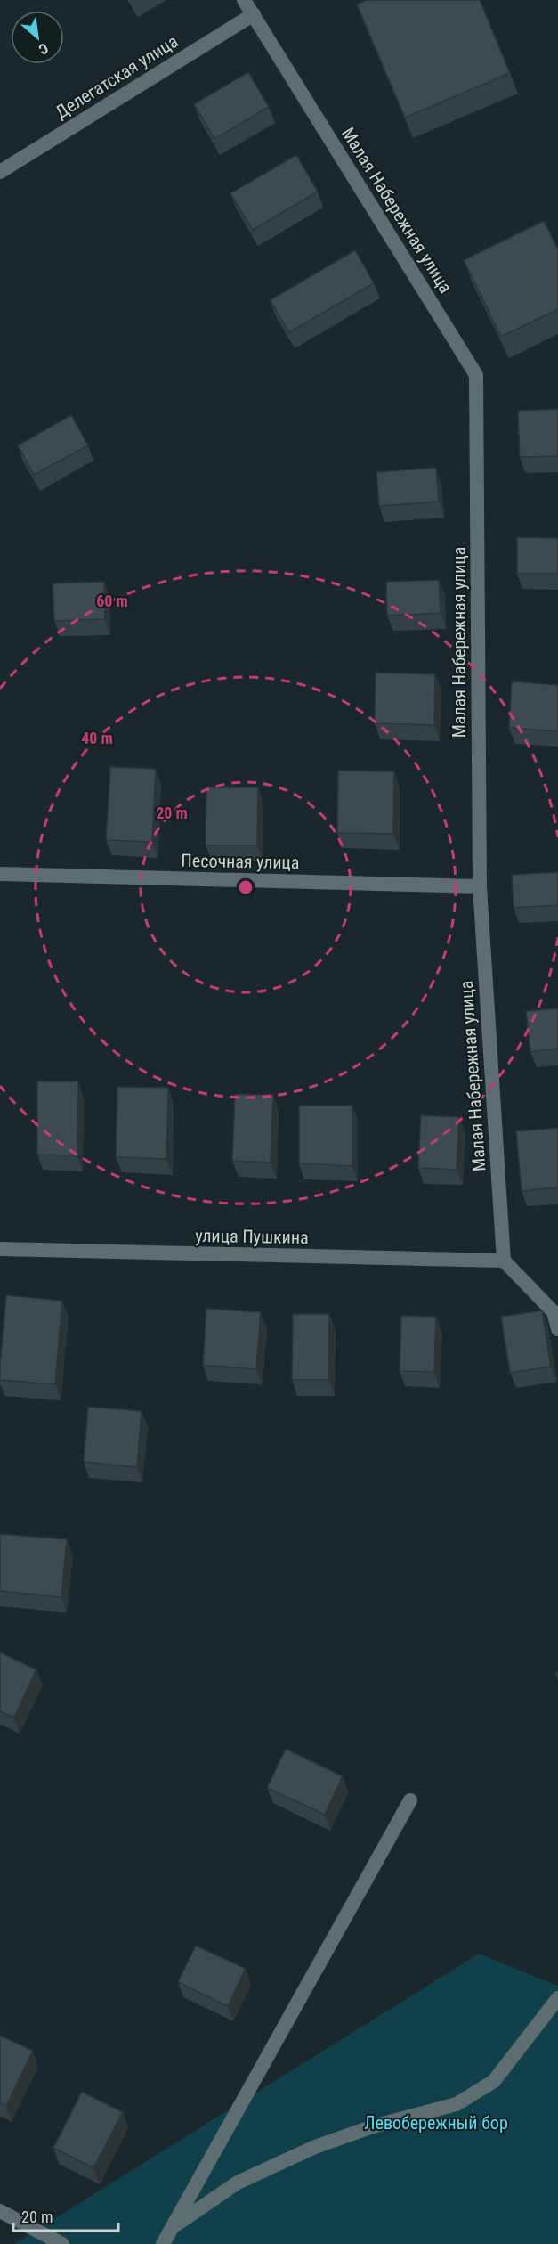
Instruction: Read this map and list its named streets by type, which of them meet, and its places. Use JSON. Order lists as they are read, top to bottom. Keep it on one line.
{"streets":{"street":["Делегатская улица","Малая Набережная улица","Песочная улица","улица Пушкина"]},"crossings":[["Делегатская улица","Малая Набережная улица"],["Малая Набережная улица","Песочная улица"],["Малая Набережная улица","улица Пушкина"]],"parks":["Левобережный бор"],"scale_bar":"20 m","north":"bottom right","rings":["60 m","40 m","20 m"]}
